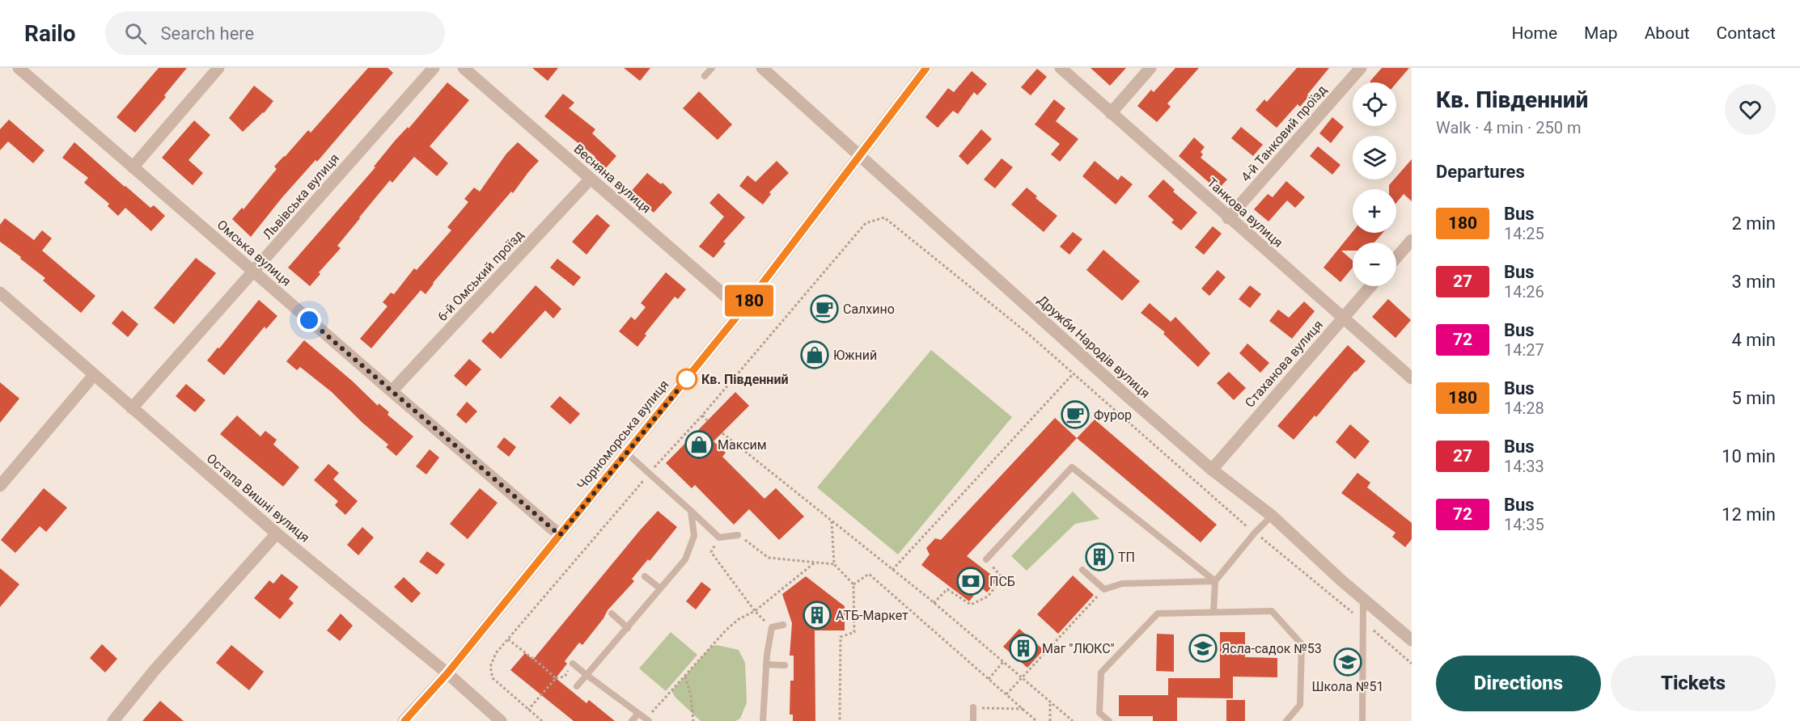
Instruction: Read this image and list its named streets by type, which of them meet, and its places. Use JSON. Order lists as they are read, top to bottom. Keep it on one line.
{"streets":{"street":["4-й Танковий проїзд","Весняна вулиця","Львівська вулиця","Танкова вулиця","Омська вулиця","6-й Омський проїзд","Дружби Народів вулиця","Стаханова вулиця","Чорноморська вулиця","Остапа Вишні вулиця"]},"crossings":[["4-й Танковий проїзд","Танкова вулиця"],["Весняна вулиця","6-й Омський проїзд"],["Весняна вулиця","Чорноморська вулиця"],["Львівська вулиця","Омська вулиця"],["Львівська вулиця","Остапа Вишні вулиця"],["Танкова вулиця","Стаханова вулиця"],["Омська вулиця","6-й Омський проїзд"],["Омська вулиця","Чорноморська вулиця"],["Дружби Народів вулиця","Стаханова вулиця"],["Дружби Народів вулиця","Чорноморська вулиця"],["Чорноморська вулиця","Остапа Вишні вулиця"]],"places":{"cafe":["Салхино","Фурор"],"shop":["Южний","Максим"],"other":["Кв. Південний"],"building":["ТП","АТБ-Маркет","Маг \"ЛЮКС\""],"bank":["ПСБ"],"school or university":["Ясла-садок №53","Школа №51"]},"lines":["bus line 180"],"page":{"header":"Railo","search":"Search here","nav":["Home","Map","About","Contact"],"on_map":"180","heading":[["Кв. Південний","Walk · 4 min · 250 m"],"Departures"],"map_buttons":["+","−"],"list":[{"mark":"180","name":"Bus","note":"14:25","value":"2 min"},{"mark":"27","name":"Bus","note":"14:26","value":"3 min"},{"mark":"72","name":"Bus","note":"14:27","value":"4 min"},{"mark":"180","name":"Bus","note":"14:28","value":"5 min"},{"mark":"27","name":"Bus","note":"14:33","value":"10 min"},{"mark":"72","name":"Bus","note":"14:35","value":"12 min"}],"buttons":["Directions","Tickets"]}}
